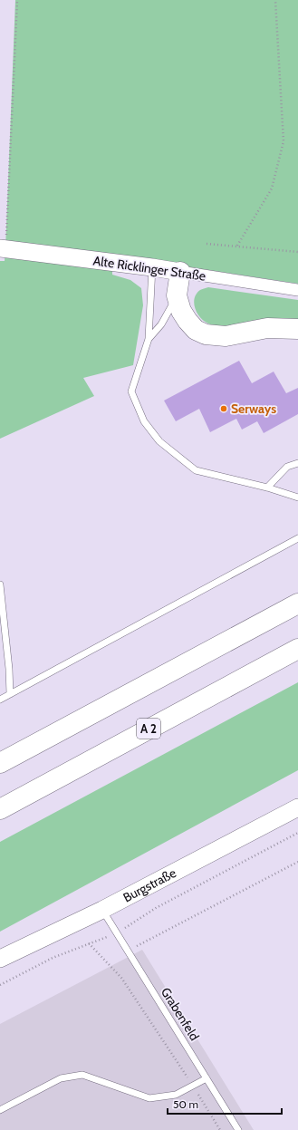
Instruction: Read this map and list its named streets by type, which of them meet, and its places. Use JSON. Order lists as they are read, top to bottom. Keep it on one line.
{"streets":{"highway":["A 2"],"street":["Alte Ricklinger Straße","Burgstraße"],"lane":["Grabenfeld"]},"crossings":[["Burgstraße","Grabenfeld"]],"places":["Serways"],"scale_bar":"50 m"}
